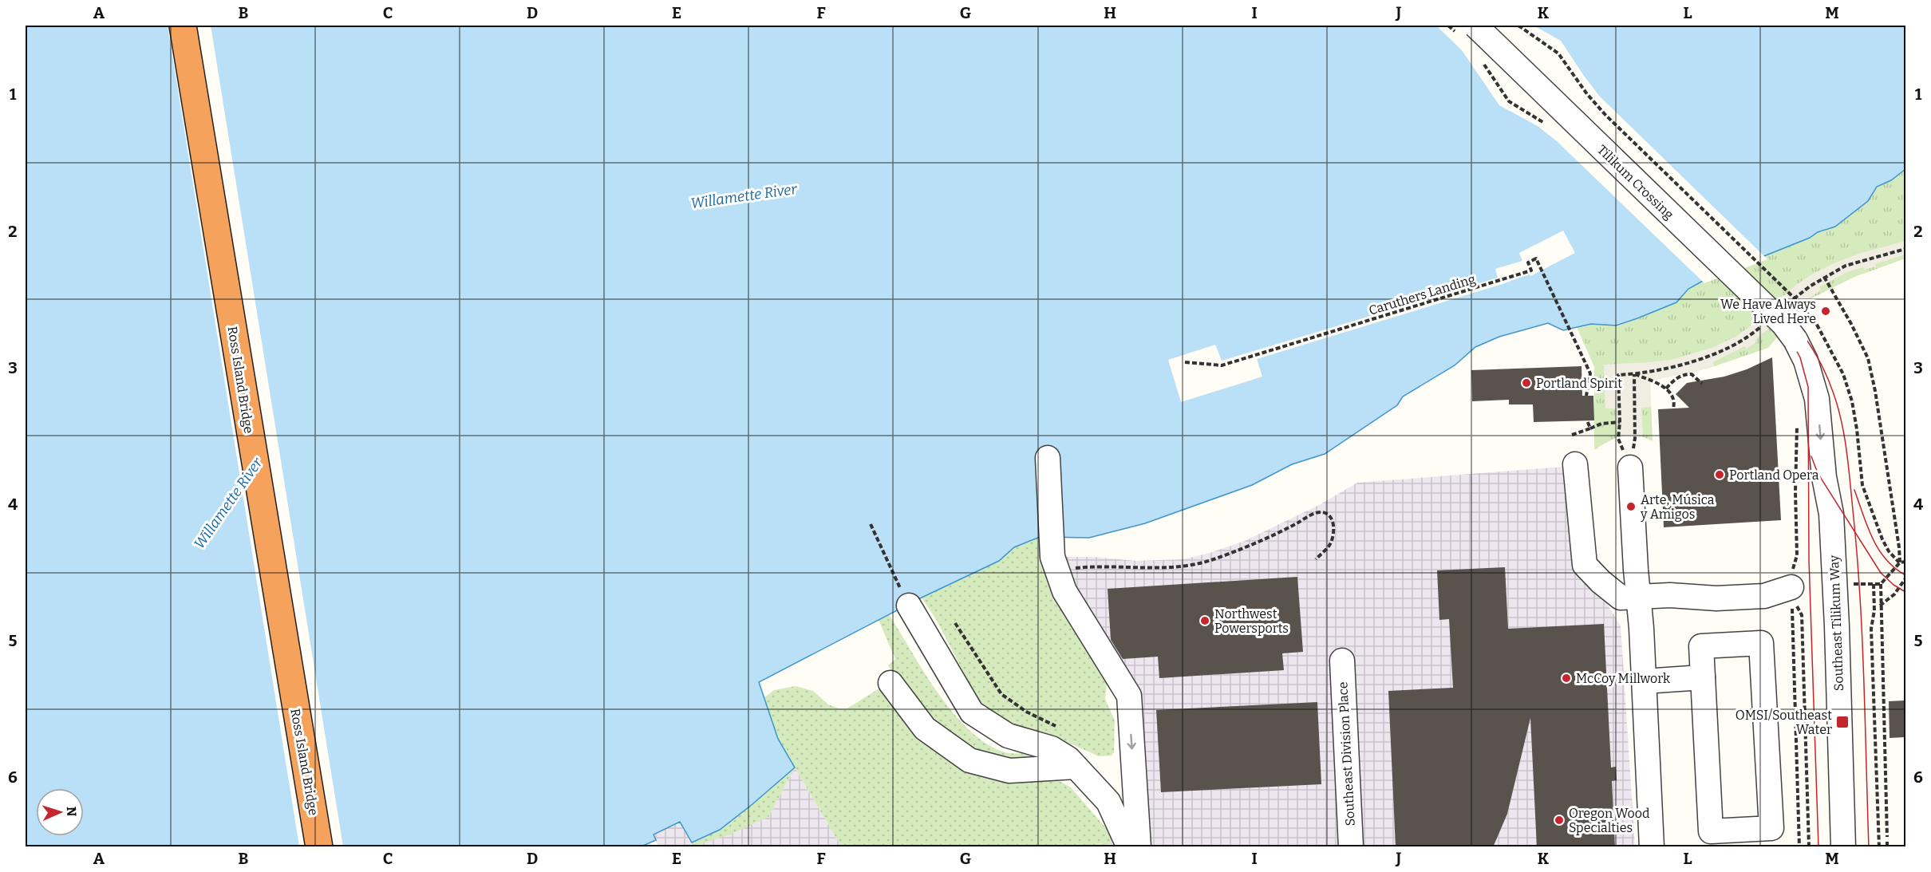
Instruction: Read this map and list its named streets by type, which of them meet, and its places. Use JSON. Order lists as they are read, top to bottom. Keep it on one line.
{"streets":{"highway":["Ross Island Bridge"],"street":["Tilikum Crossing","Southeast Tilikum Way","Southeast Division Place"],"path":["Caruthers Landing"]},"crossings":[["Tilikum Crossing","Southeast Tilikum Way"]],"water":["Willamette River"],"places":{"other":["We Have Always Lived Here","Portland Spirit","Portland Opera","Arte, Música y Amigos","Northwest Powersports","McCoy Millwork","Oregon Wood Specialties"],"transit":["OMSI/Southeast Water"]},"north":"right","grid":{"columns":["A","B","C","D","E","F","G","H","I","J","K","L","M"],"rows":["1","2","3","4","5","6"]}}
